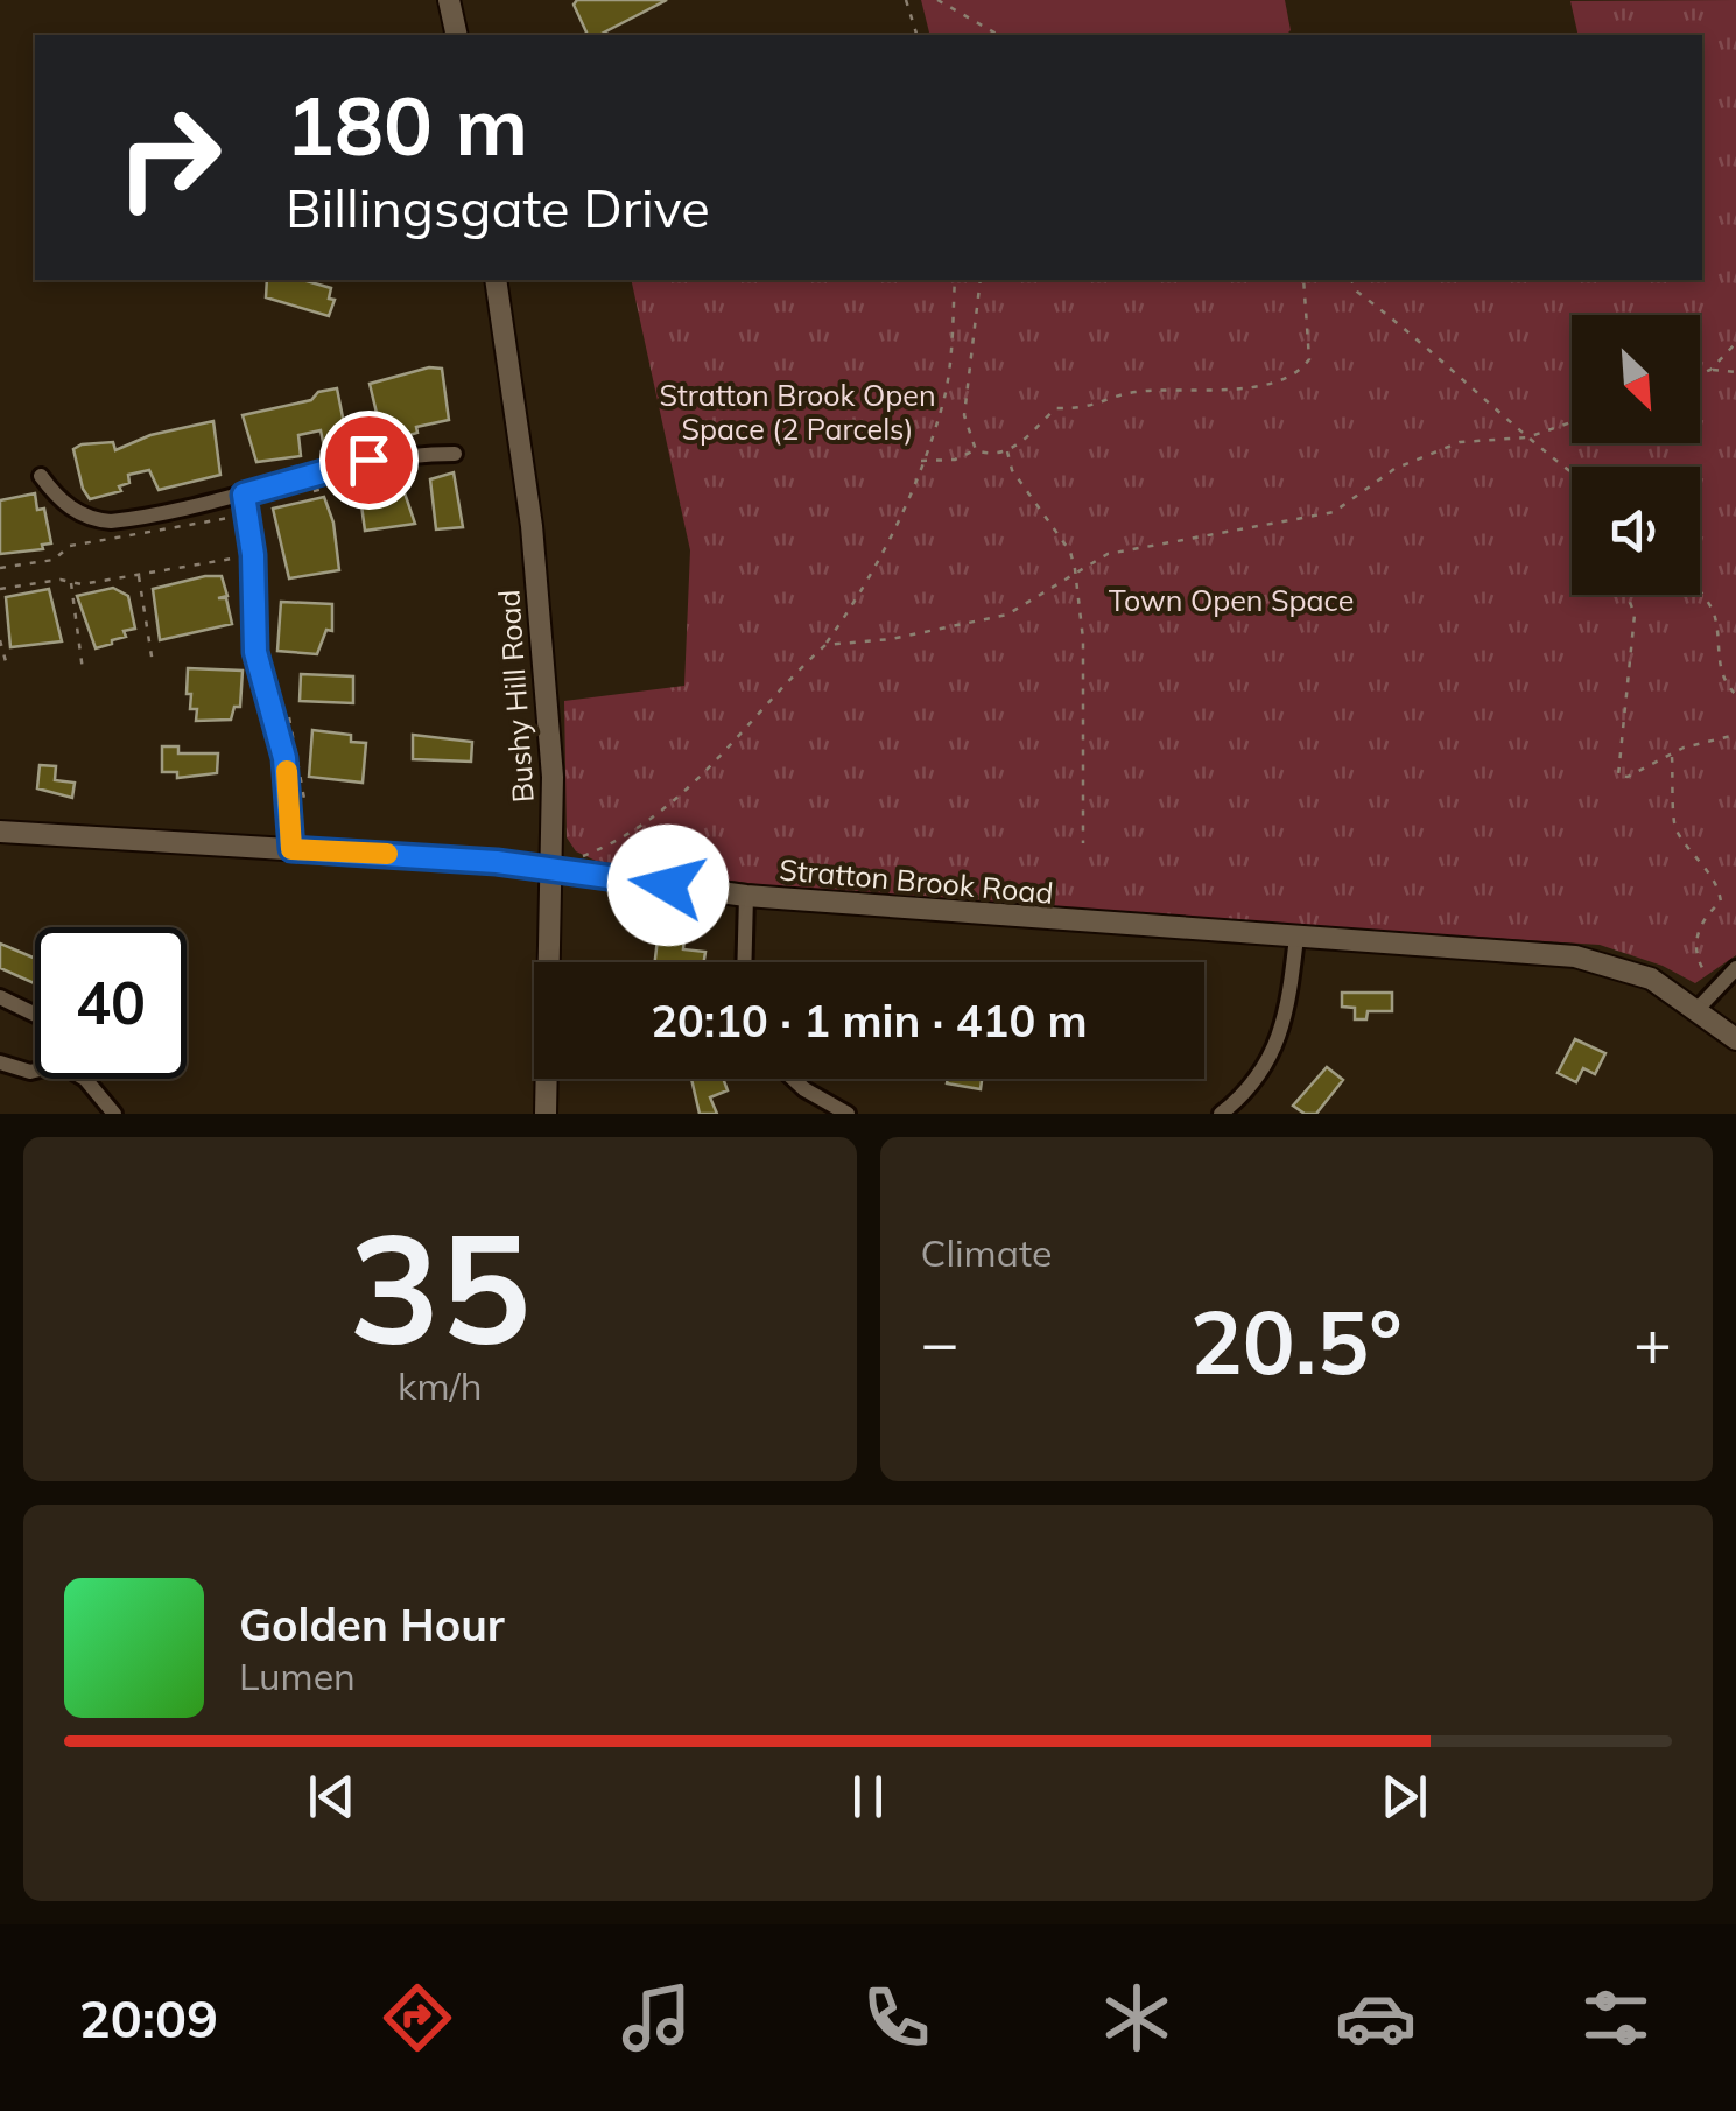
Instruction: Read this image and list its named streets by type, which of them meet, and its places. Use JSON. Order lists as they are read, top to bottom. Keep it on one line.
{"streets":{"street":["Bushy Hill Road","Stratton Brook Road"]},"crossings":[["Bushy Hill Road","Stratton Brook Road"]],"parks":["Stratton Brook Open Space (2 Parcels)","Town Open Space"],"north":"bottom right","page":{"turn":["180 m","Billingsgate Drive"],"limit":"40","trip":"20:10 · 1 min · 410 m","tile":[["35","km/h"],"Climate"],"heat":["−","20.5°","+"],"song":["Golden Hour","Lumen"],"tabs":"20:09"}}
